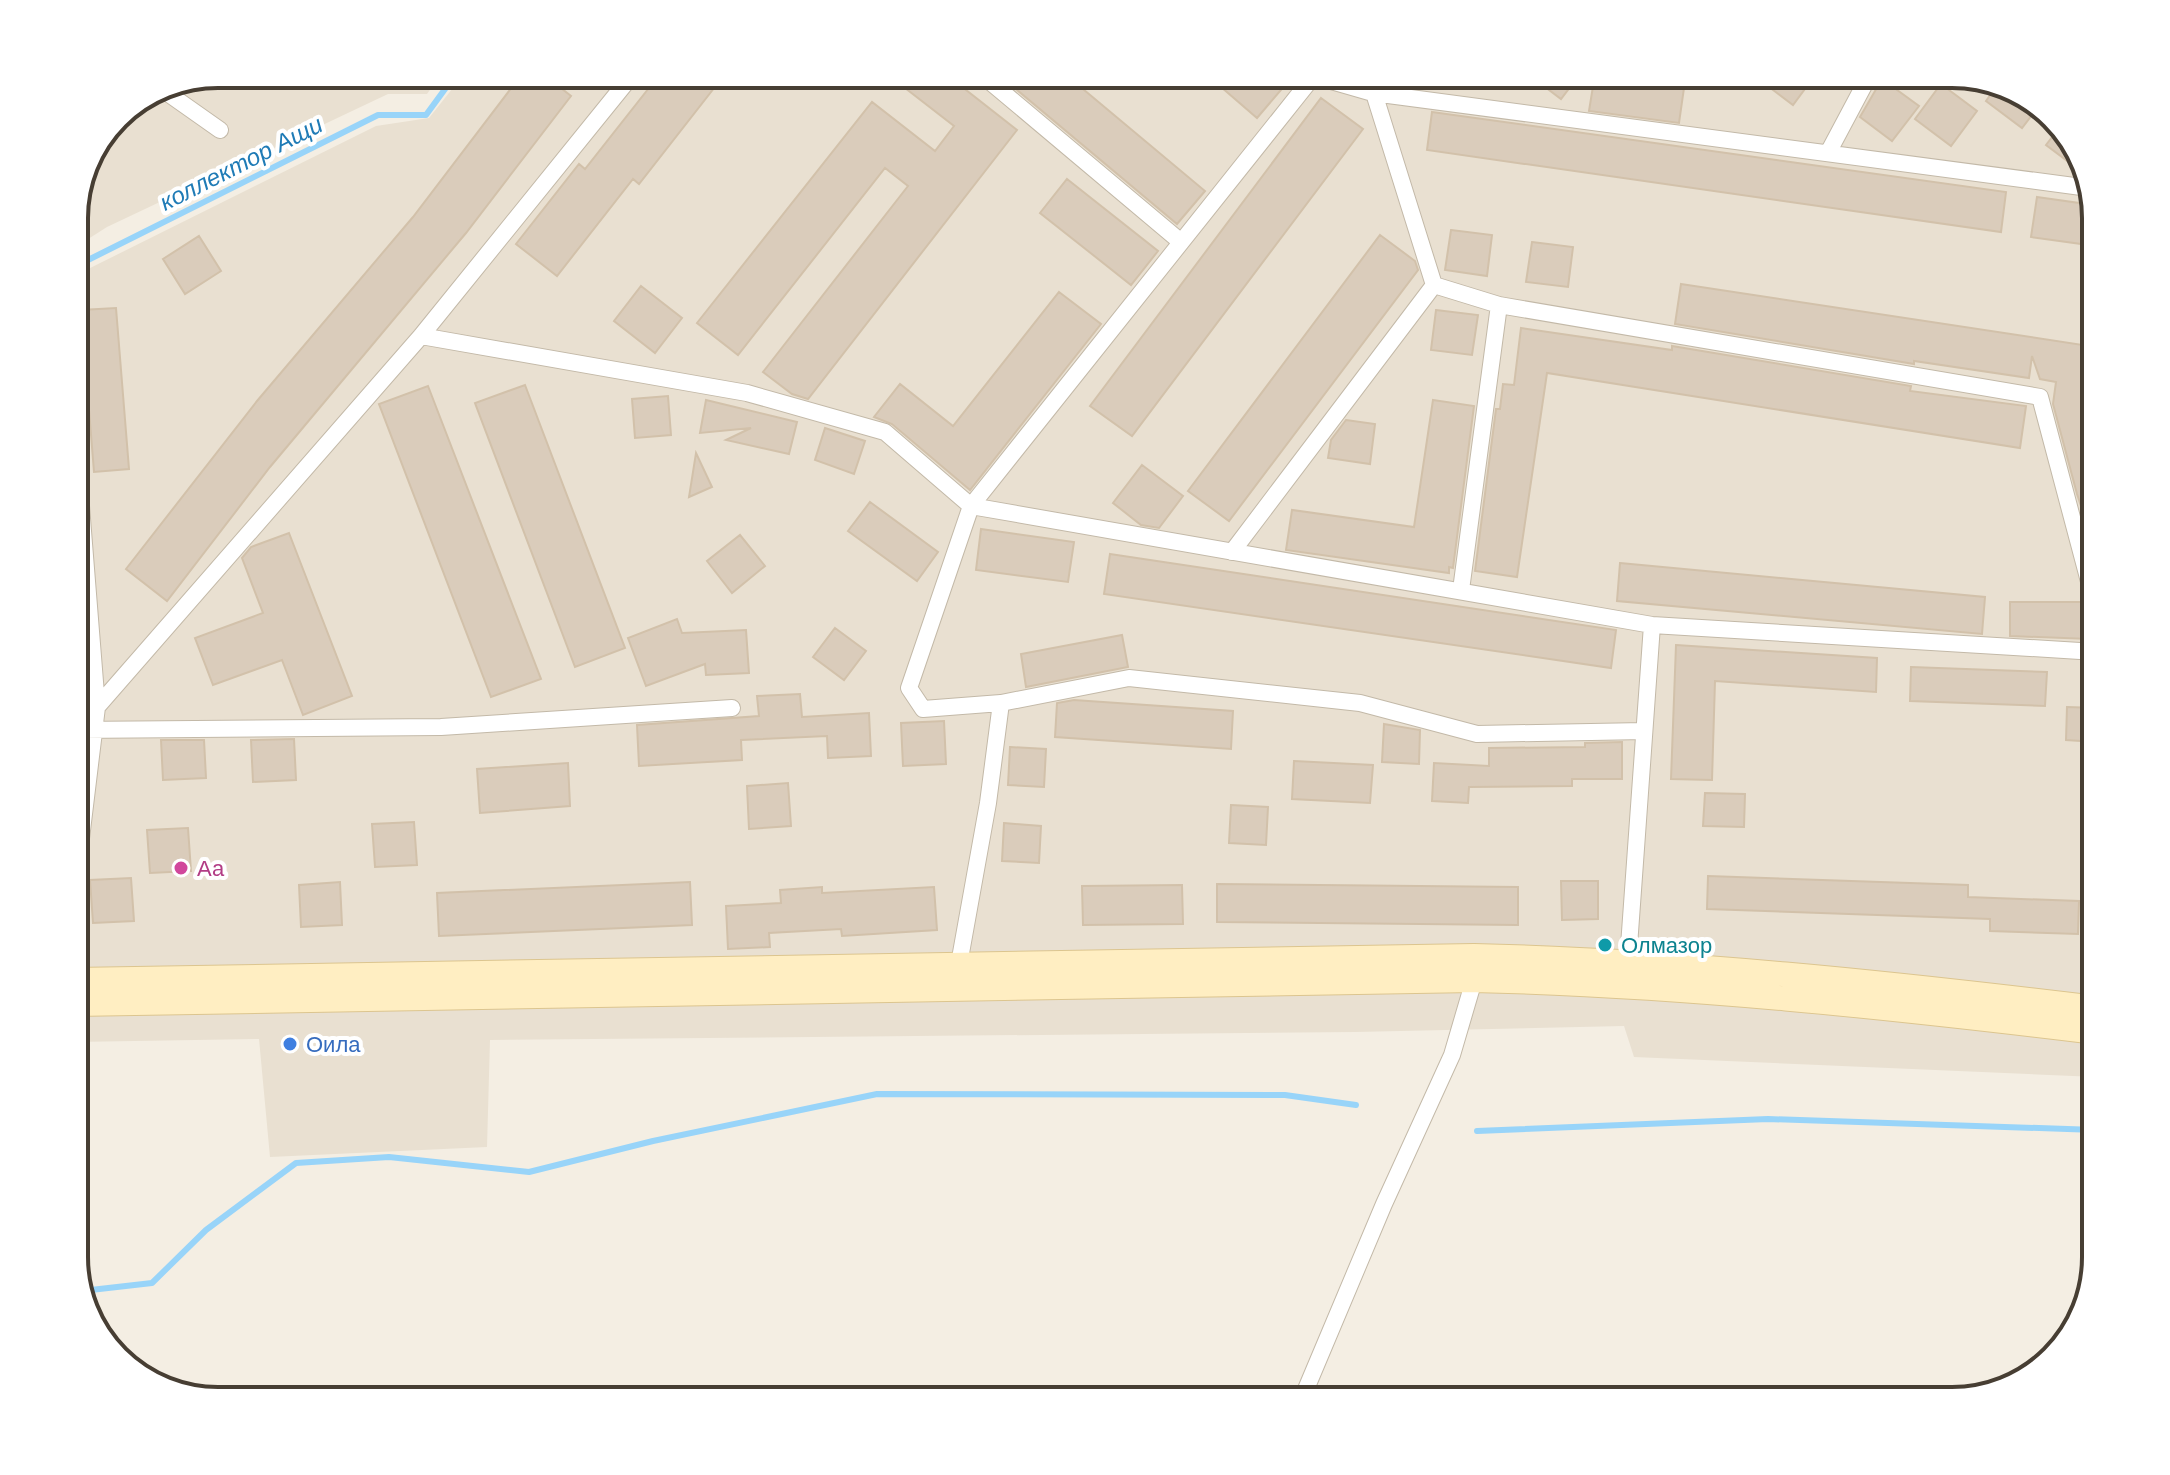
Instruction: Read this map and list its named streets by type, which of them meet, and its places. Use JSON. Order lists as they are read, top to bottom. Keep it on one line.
{"water":["коллектор Ащи"],"places":["Аа","Олмазор","Оила"]}
